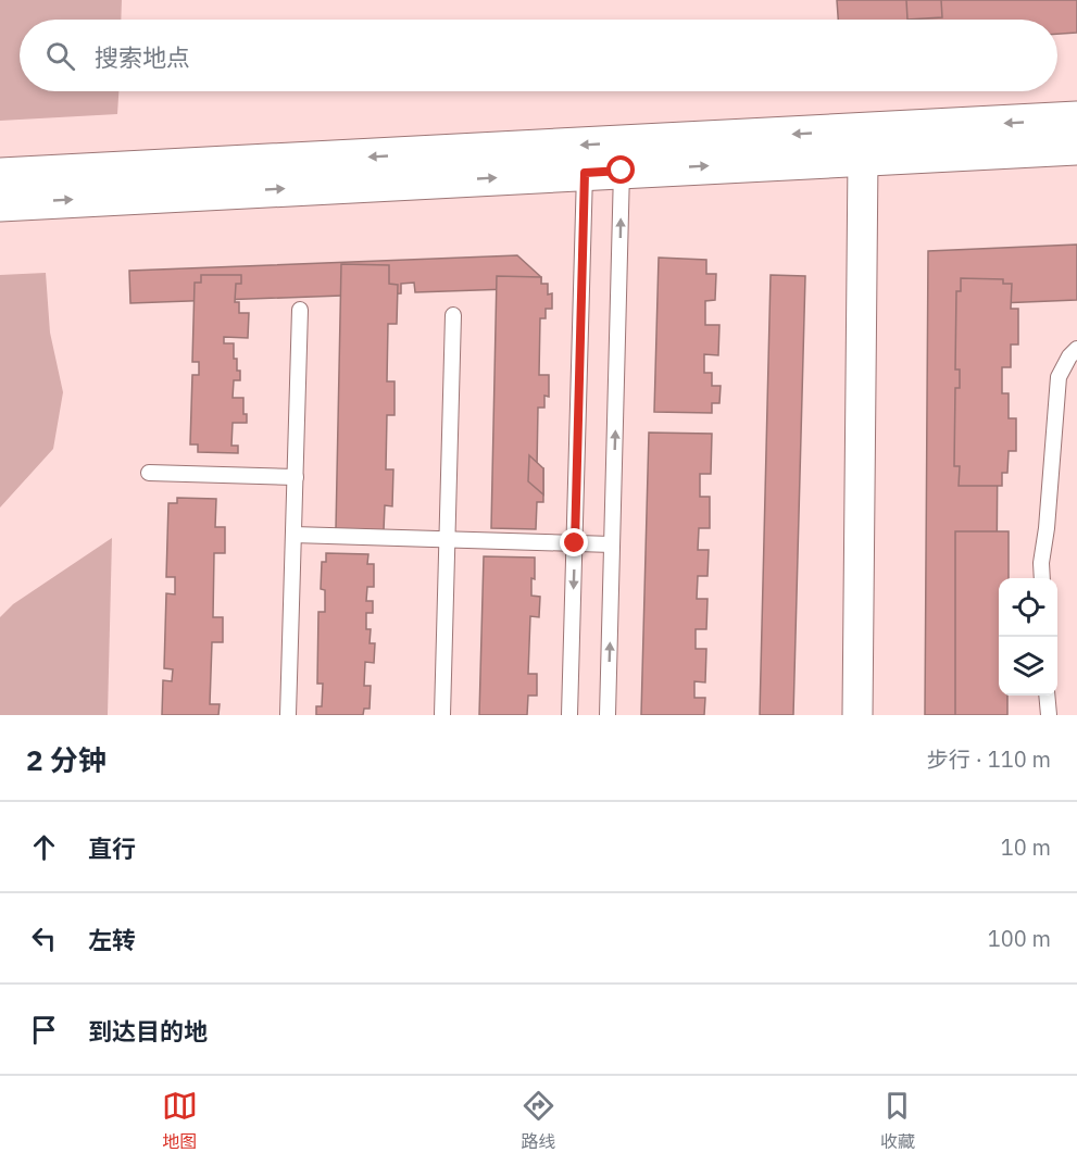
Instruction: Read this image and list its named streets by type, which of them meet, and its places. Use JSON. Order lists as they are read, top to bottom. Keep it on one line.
{"page":{"search":"搜索地点","heading":["2 分钟","步行 · 110 m"],"list":[["直行","10 m"],["左转","100 m"],"到达目的地"],"nav":["地图","路线","收藏"]}}
